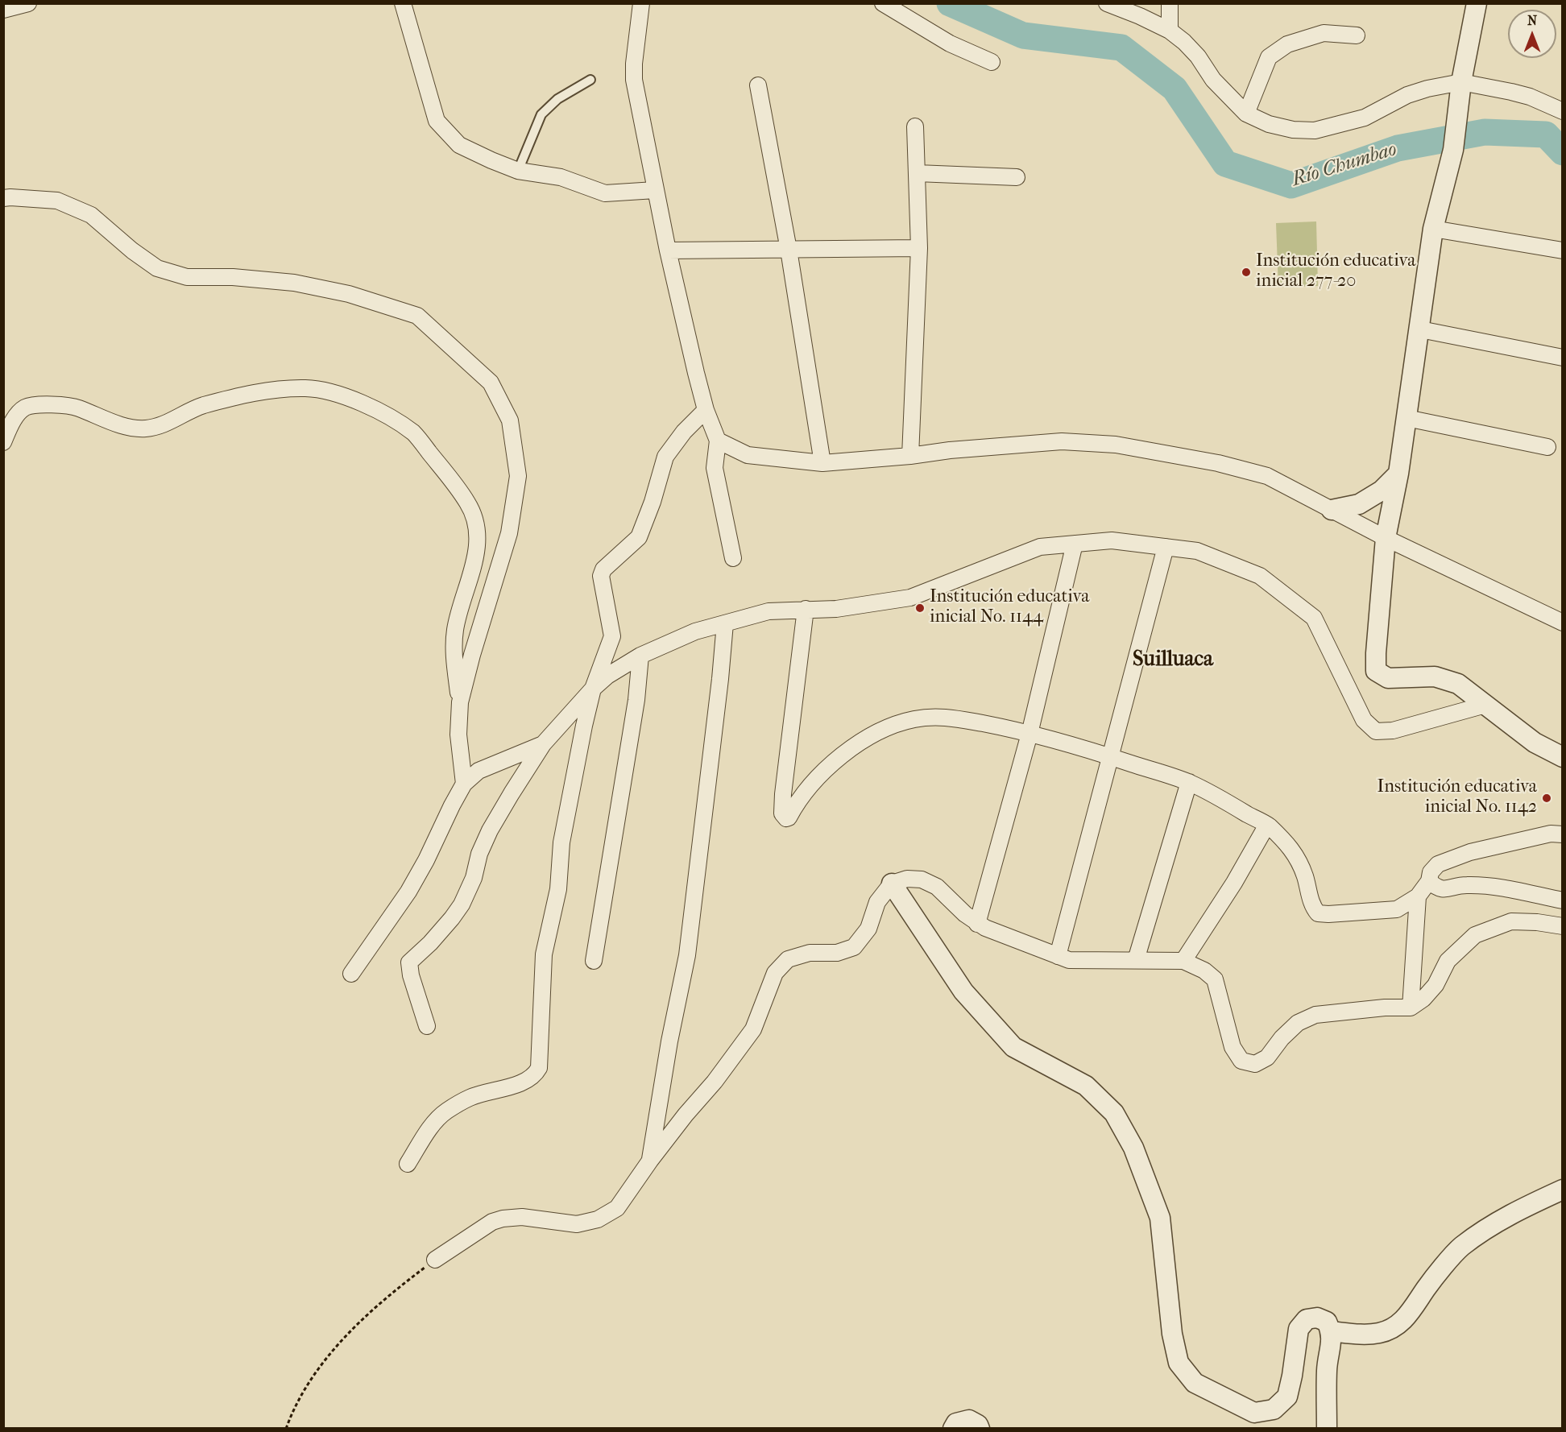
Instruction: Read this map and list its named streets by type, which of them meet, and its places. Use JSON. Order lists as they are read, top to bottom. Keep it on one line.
{"districts":["Suilluaca"],"water":["Río Chumbao"],"places":["Institución educativa inicial 277-20","Institución educativa inicial No. 1144","Institución educativa inicial No. 1142"],"north":"top"}
